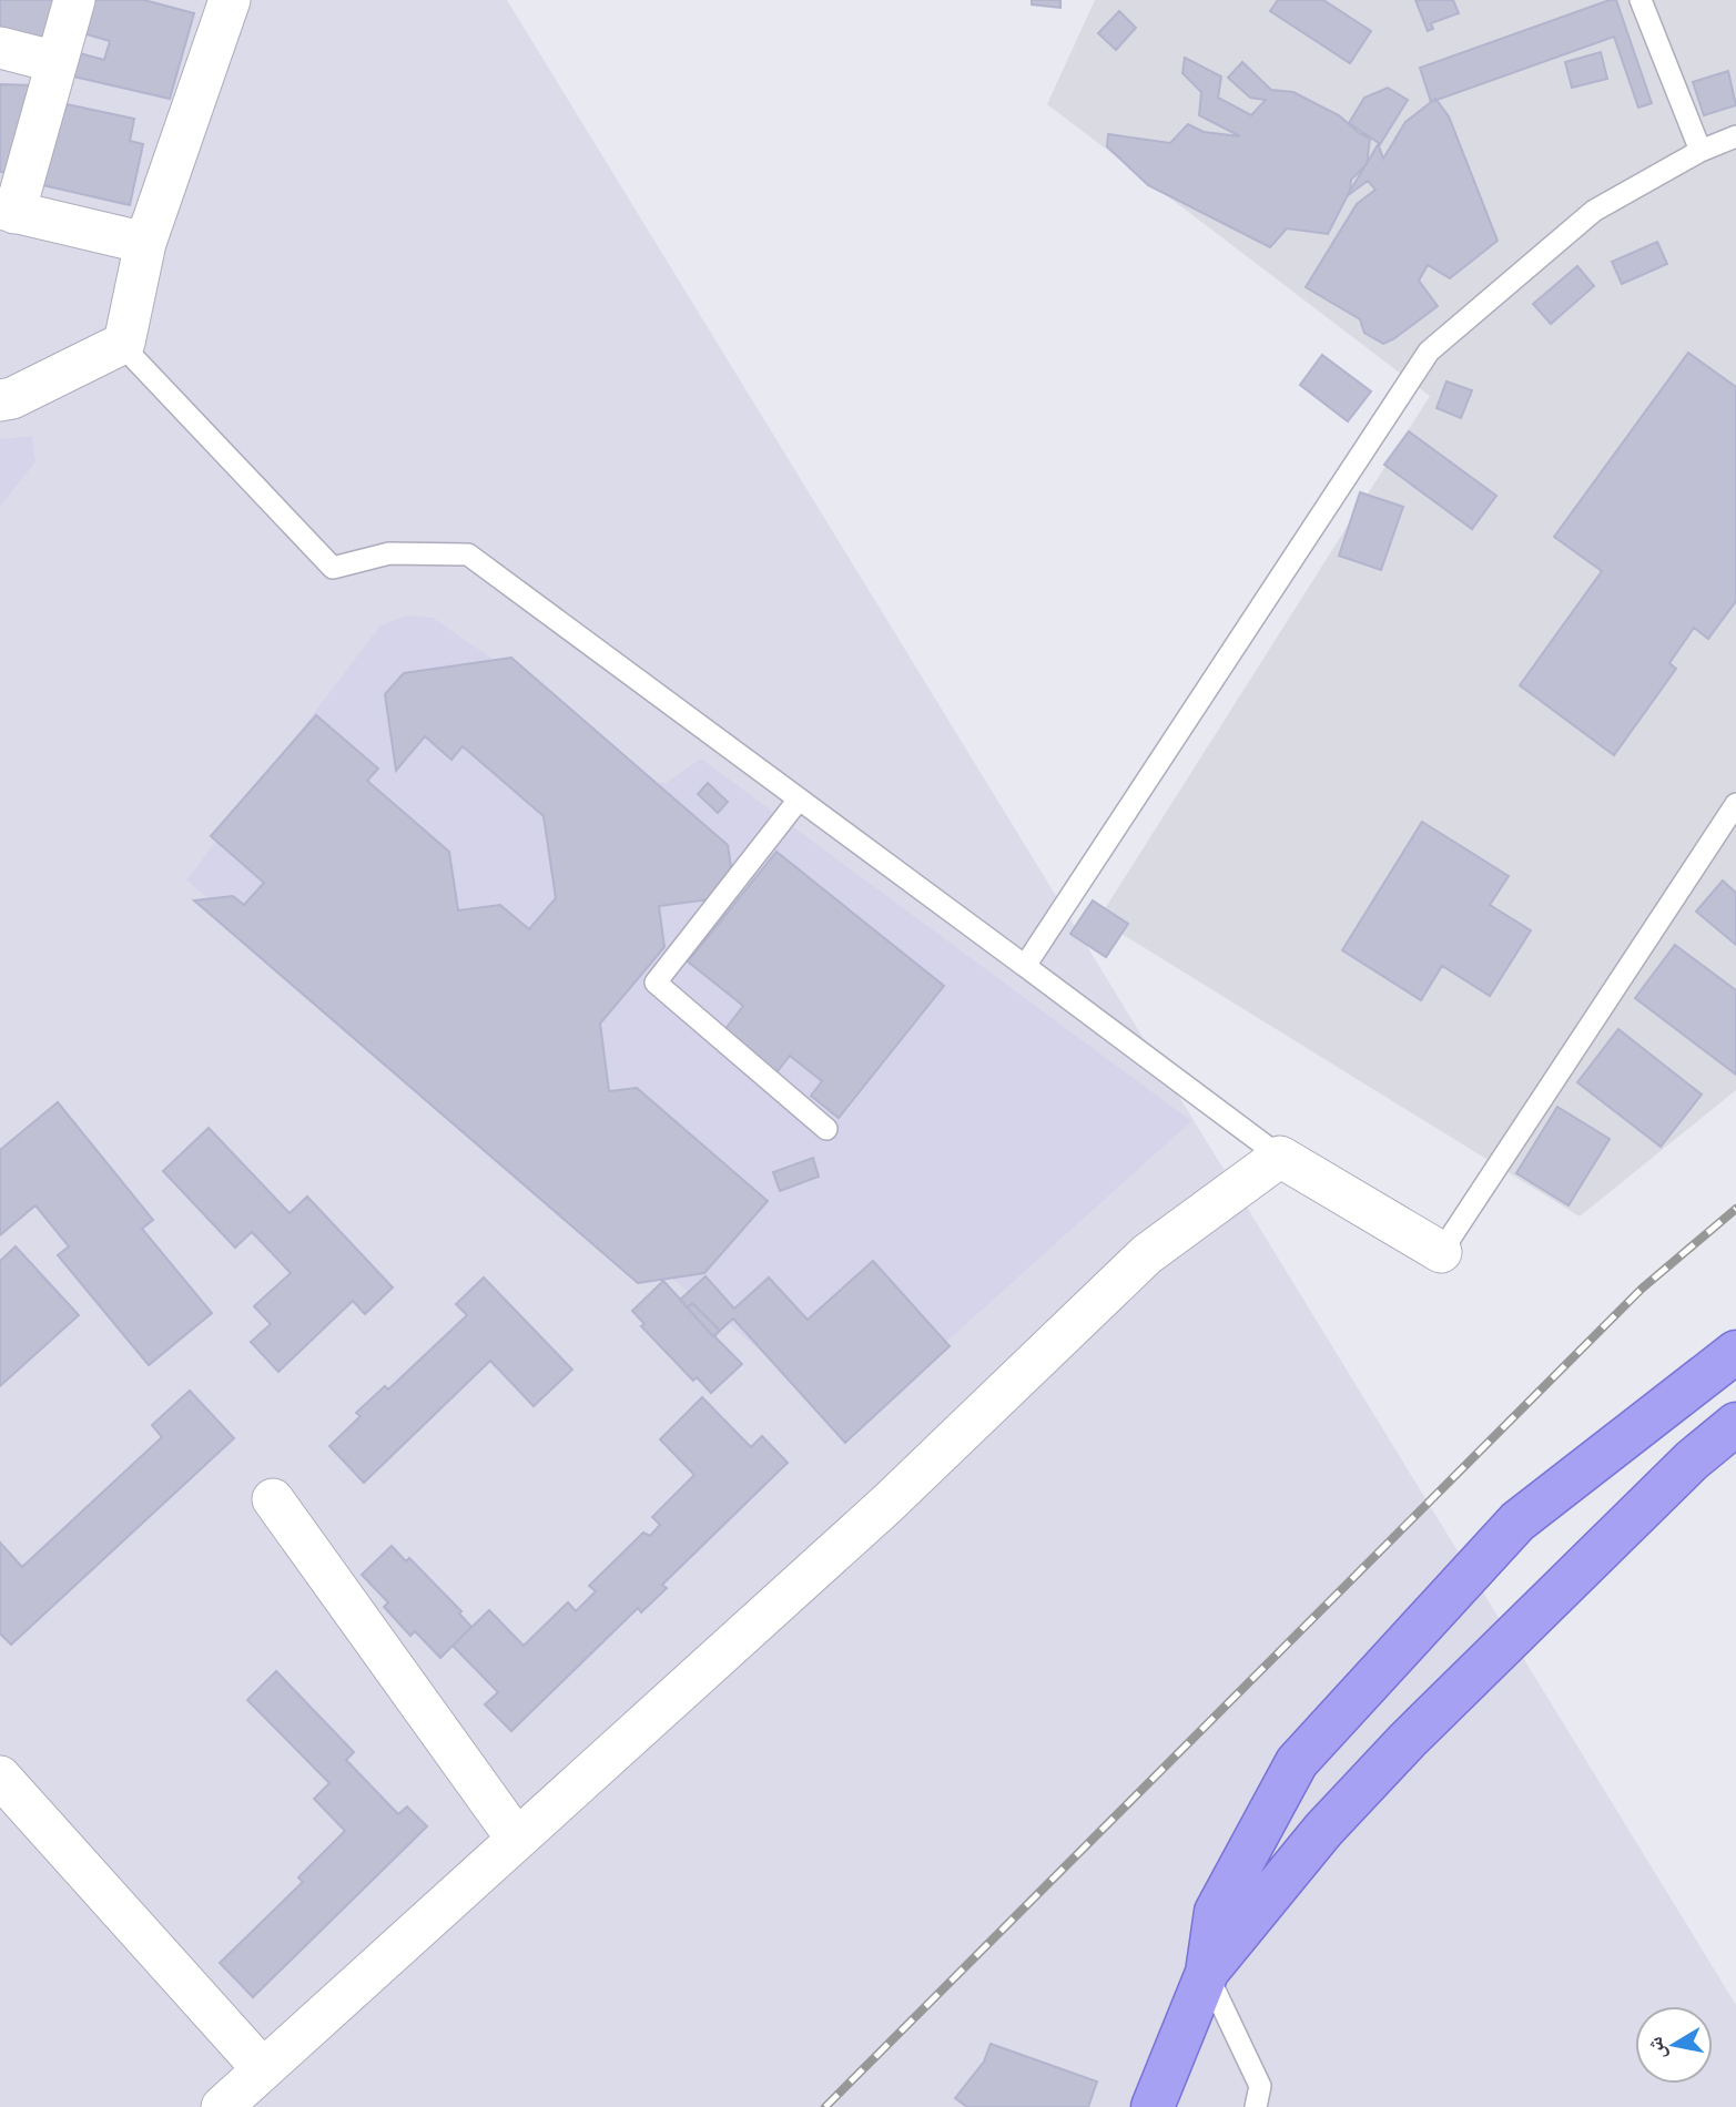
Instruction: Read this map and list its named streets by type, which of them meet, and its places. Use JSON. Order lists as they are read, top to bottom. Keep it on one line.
{"north":"left"}
